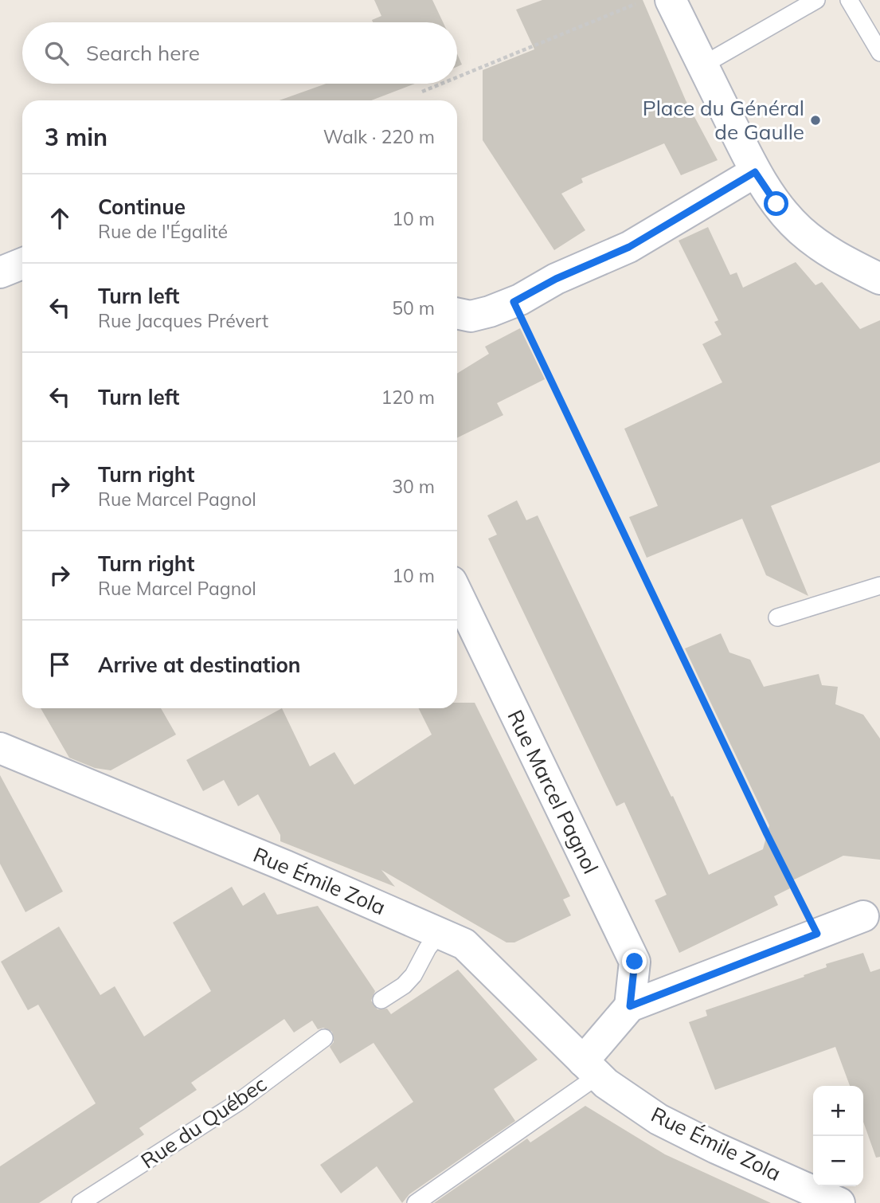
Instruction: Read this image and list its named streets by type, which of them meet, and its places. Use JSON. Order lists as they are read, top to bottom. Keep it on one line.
{"streets":{"street":["Rue Marcel Pagnol","Rue Émile Zola"],"lane":["Rue du Québec"]},"places":["Place du Général de Gaulle"],"page":{"search":"Search here","heading":["3 min","Walk · 220 m"],"list":[["Continue","Rue de l'Égalité","10 m"],["Turn left","Rue Jacques Prévert","50 m"],["Turn left","120 m"],["Turn right","Rue Marcel Pagnol","30 m"],["Turn right","Rue Marcel Pagnol","10 m"],"Arrive at destination"],"map_buttons":["+","−"]}}
